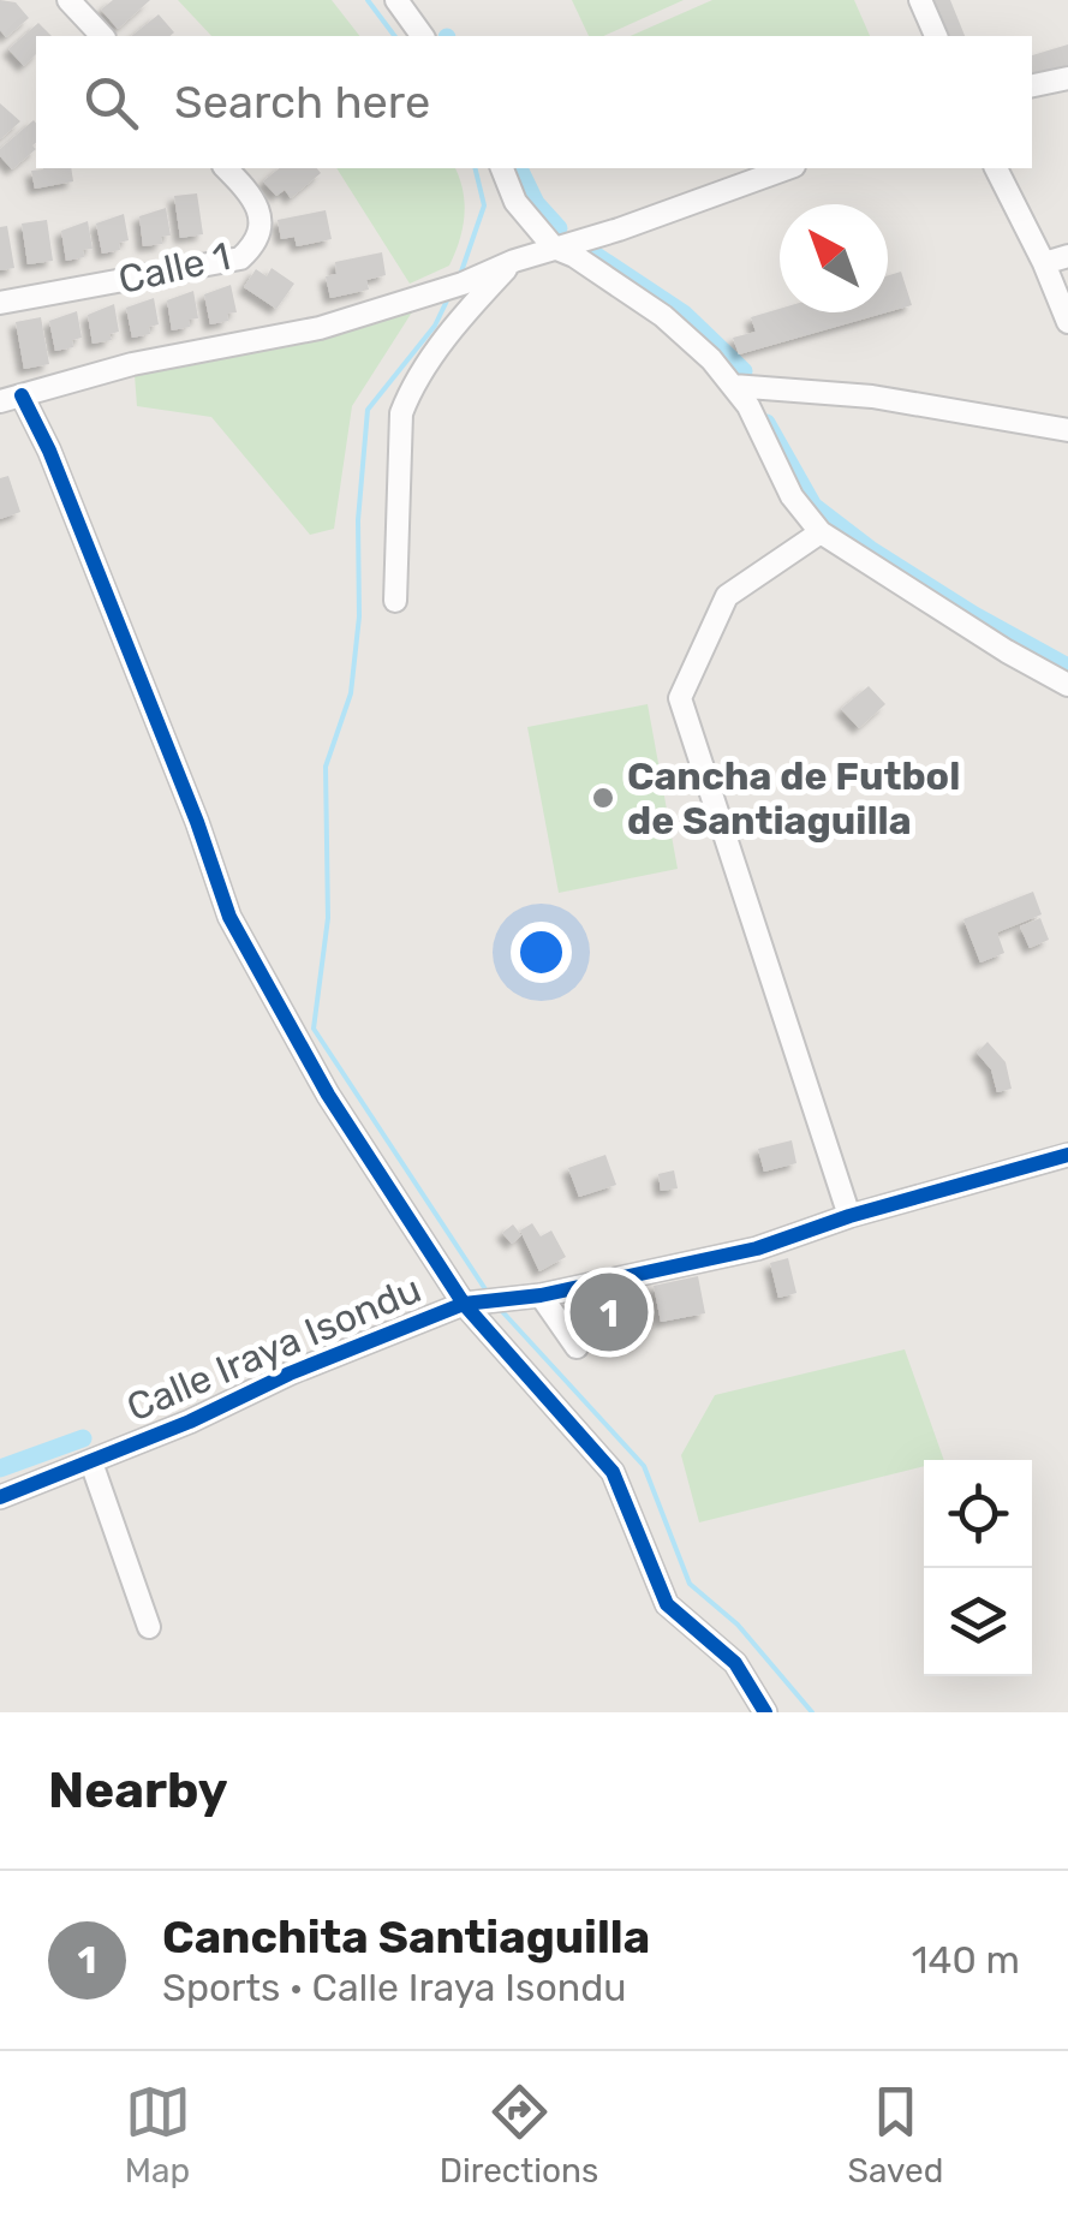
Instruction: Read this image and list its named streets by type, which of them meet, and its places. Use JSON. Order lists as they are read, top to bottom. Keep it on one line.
{"streets":{"street":["Calle 1","Calle Iraya Isondu"]},"places":["Cancha de Futbol de Santiaguilla"],"north":"top left","page":{"search":"Search here","pins":"1","heading":"Nearby","list":[{"mark":"1","name":"Canchita Santiaguilla","note":"Sports · Calle Iraya Isondu","value":"140 m"}],"nav":["Map","Directions","Saved"]}}
